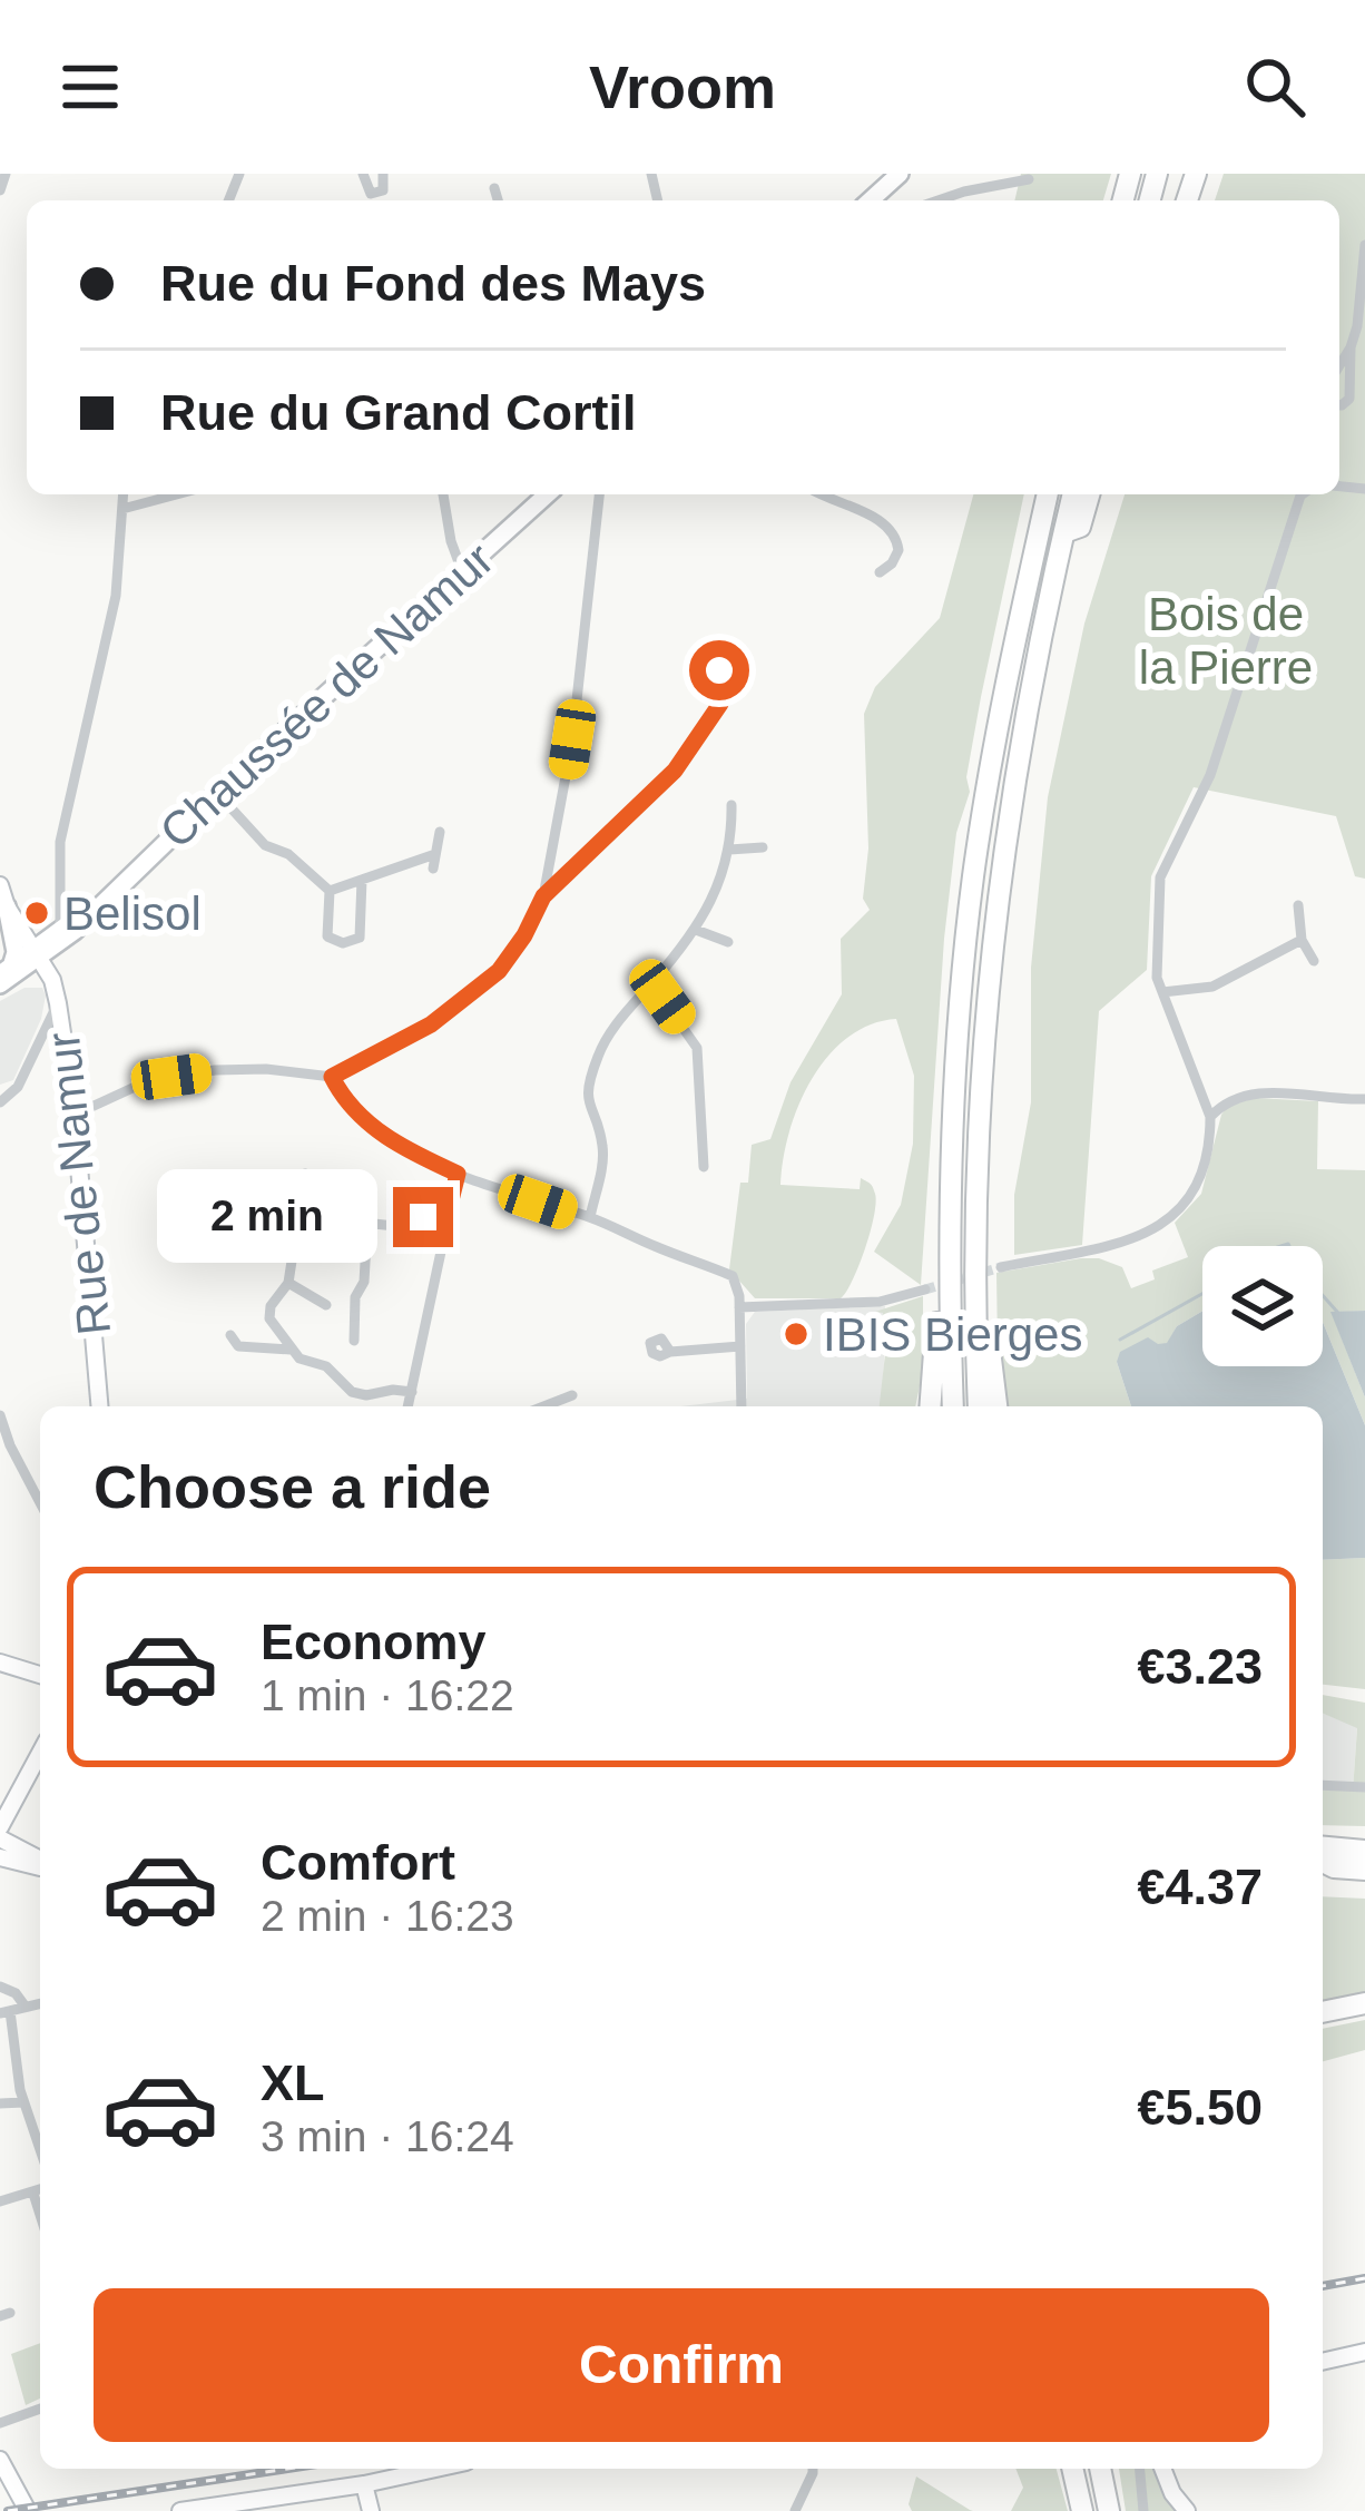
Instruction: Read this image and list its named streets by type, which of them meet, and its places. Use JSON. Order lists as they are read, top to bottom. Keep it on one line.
{"streets":{"main road":["Chaussée de Namur"],"street":["Rue de Namur"]},"crossings":[["Chaussée de Namur","Rue de Namur"]],"parks":["Bois de la Pierre"],"places":["Belisol","IBIS Bierges"],"page":{"header":"Vroom","banner":["Rue du Fond des Mays","Rue du Grand Cortil"],"bubble":"2 min","heading":"Choose a ride","list":[{"name":"Economy","note":"1 min · 16:22","value":"€3.23"},{"name":"Comfort","note":"2 min · 16:23","value":"€4.37"},{"name":"XL","note":"3 min · 16:24","value":"€5.50"}],"buttons":"Confirm"}}
